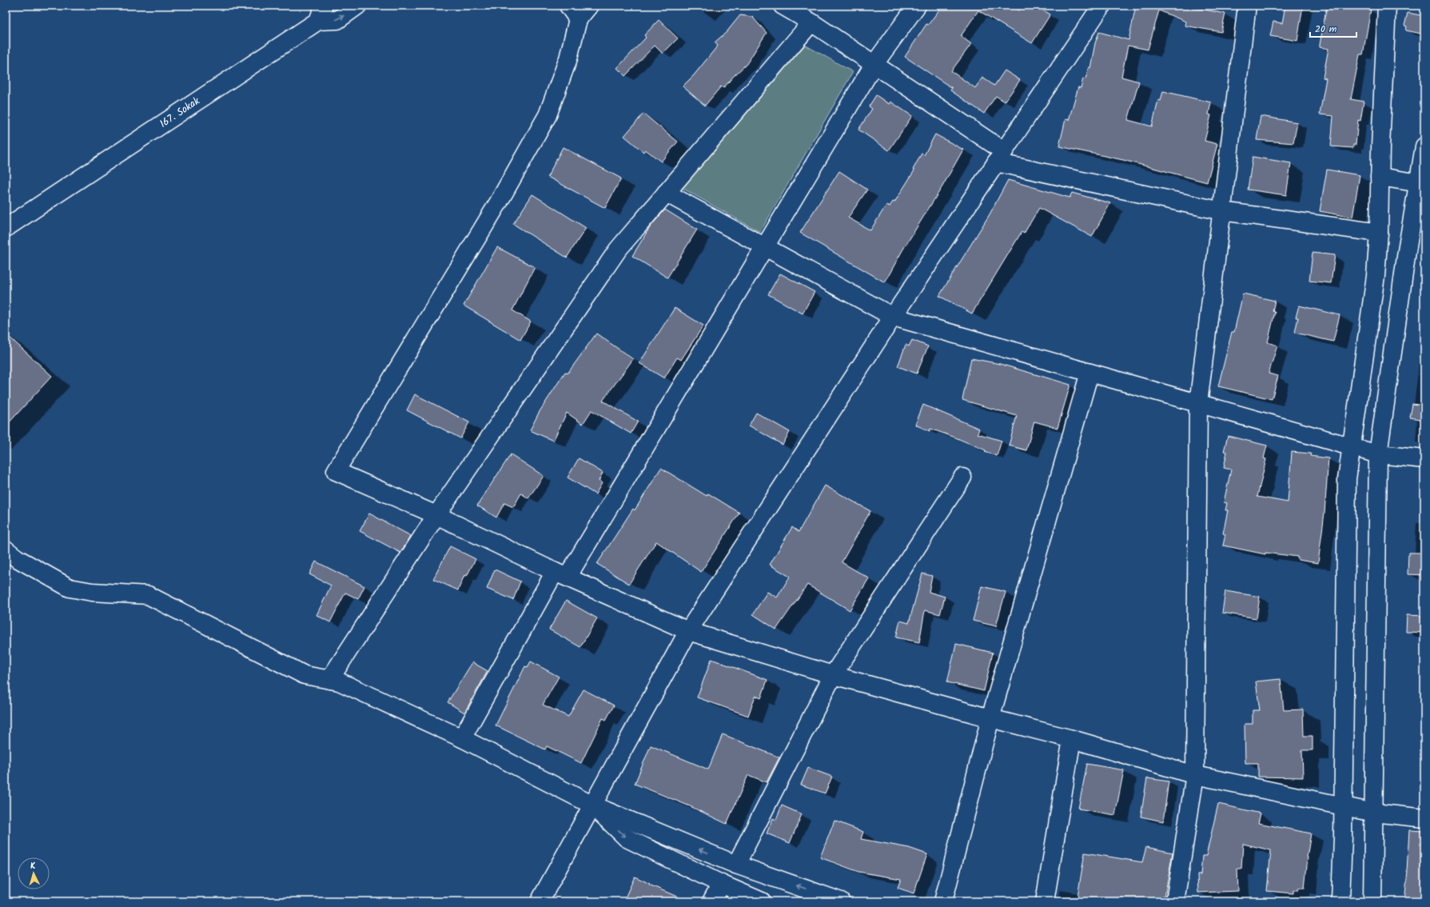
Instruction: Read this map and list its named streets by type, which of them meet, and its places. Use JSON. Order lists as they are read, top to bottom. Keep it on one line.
{"streets":{"street":["167. Sokak"]},"scale_bar":"20 m","north":"top"}
